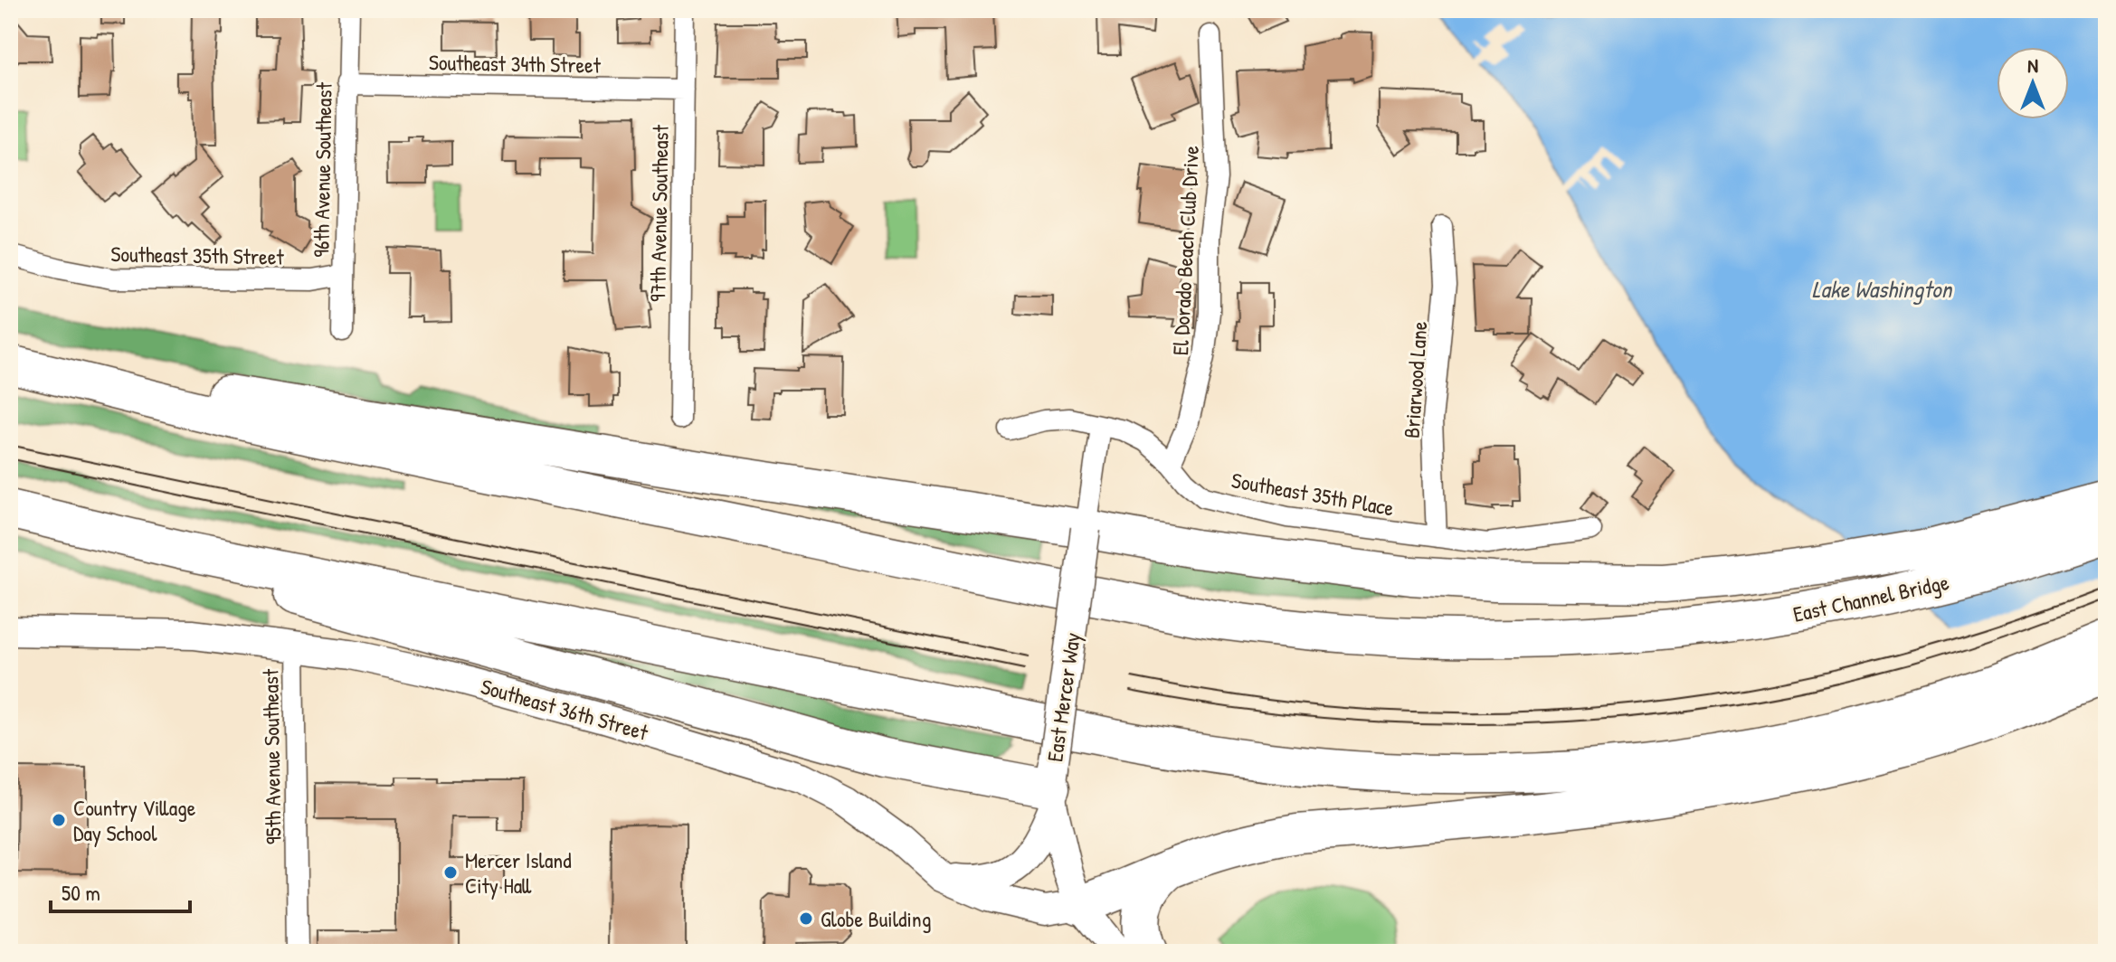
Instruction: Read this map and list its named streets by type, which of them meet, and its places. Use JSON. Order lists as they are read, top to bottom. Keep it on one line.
{"streets":{"highway":["East Channel Bridge"],"street":["Southeast 34th Street","96th Avenue Southeast","97th Avenue Southeast","El Dorado Beach Club Drive","Southeast 35th Street","Briarwood Lane","Southeast 35th Place","East Mercer Way","Southeast 36th Street","95th Avenue Southeast"]},"crossings":[["Southeast 34th Street","96th Avenue Southeast"],["Southeast 34th Street","97th Avenue Southeast"],["96th Avenue Southeast","Southeast 35th Street"],["El Dorado Beach Club Drive","Southeast 35th Place"],["Briarwood Lane","Southeast 35th Place"],["Southeast 35th Place","East Mercer Way"],["East Mercer Way","Southeast 36th Street"],["Southeast 36th Street","95th Avenue Southeast"]],"water":["Lake Washington"],"places":["Country Village Day School","Mercer Island City Hall","Globe Building"],"scale_bar":"50 m","north":"top"}
